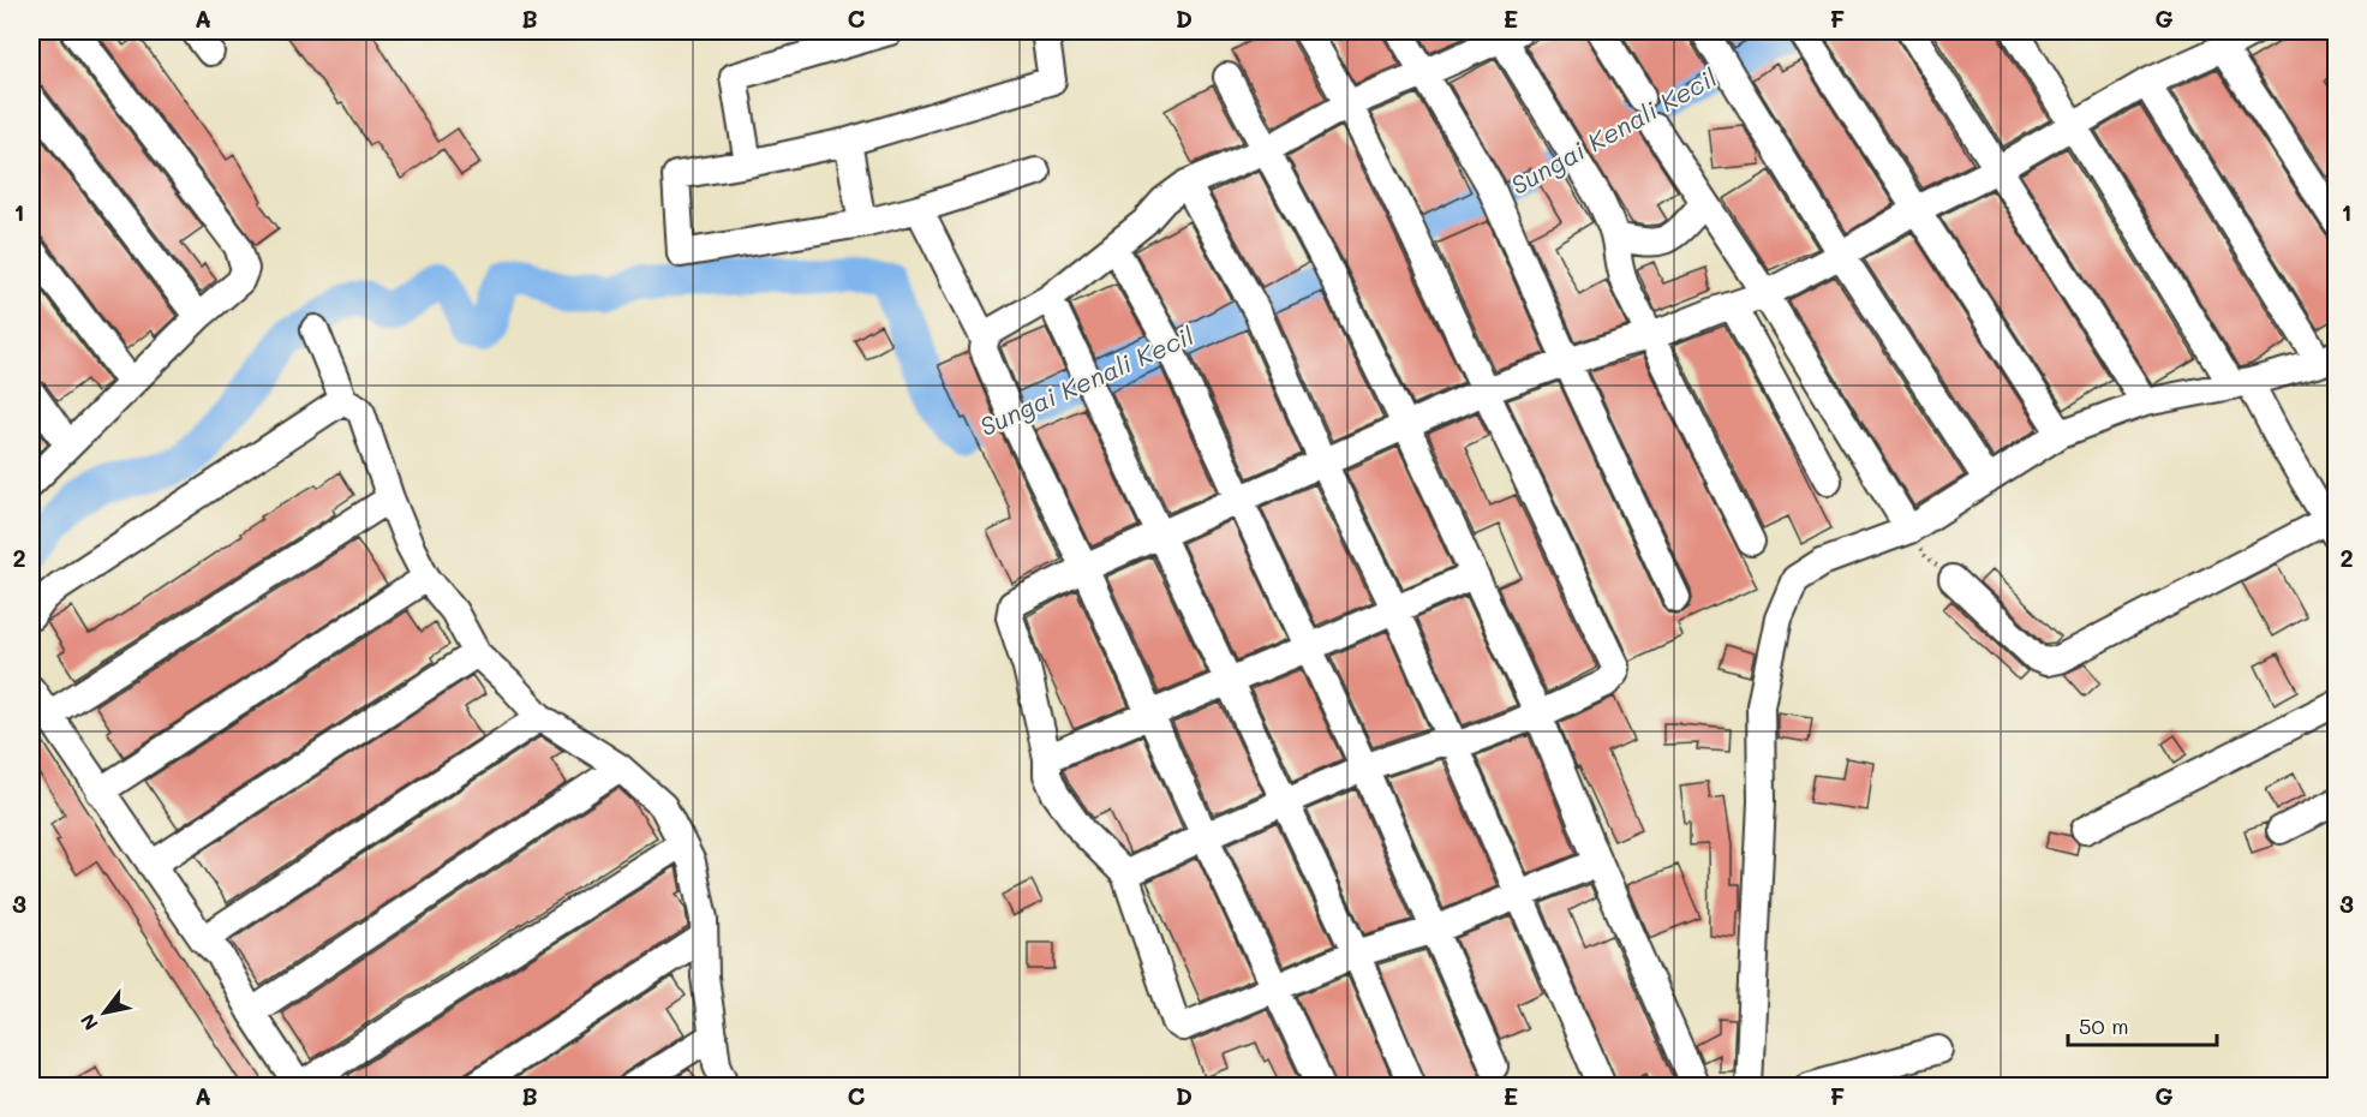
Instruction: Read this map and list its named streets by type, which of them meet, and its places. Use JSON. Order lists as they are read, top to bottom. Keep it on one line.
{"water":["Sungai Kenali Kecil"],"scale_bar":"50 m","north":"bottom left","grid":{"columns":["A","B","C","D","E","F","G"],"rows":["1","2","3"]}}
